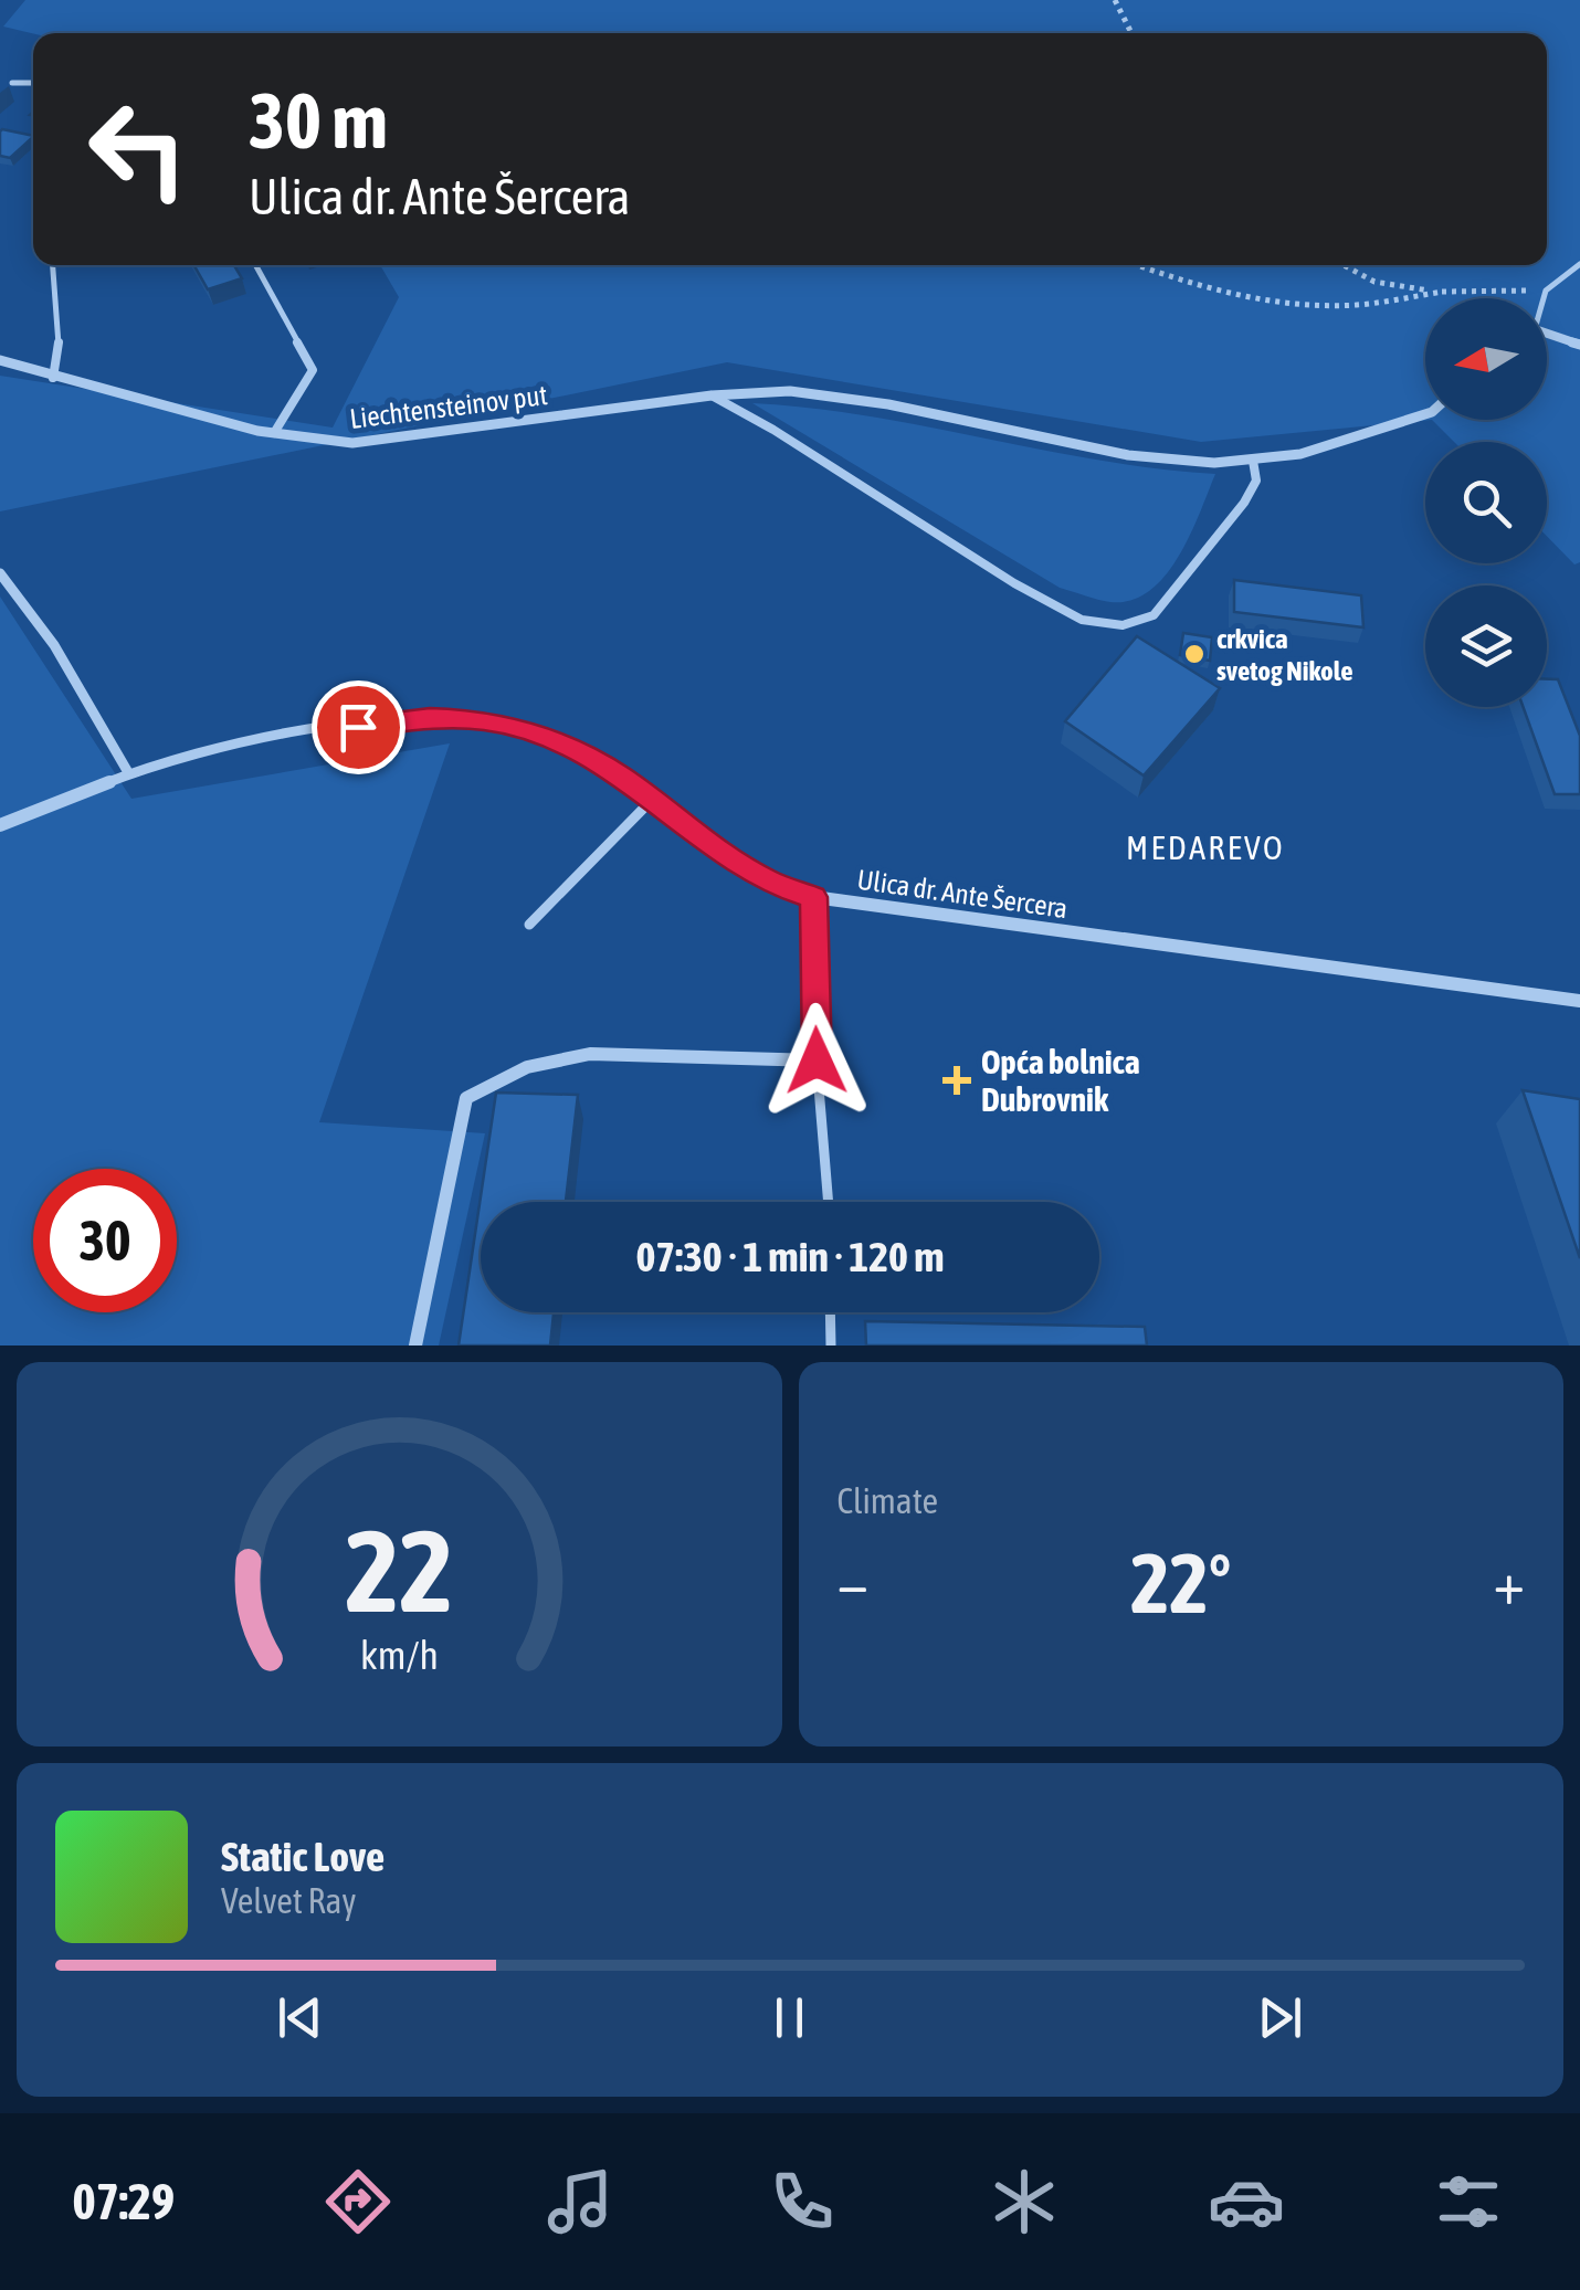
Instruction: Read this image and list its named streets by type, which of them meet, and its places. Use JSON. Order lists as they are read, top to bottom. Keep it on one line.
{"streets":{"street":["Liechtensteinov put","Ulica dr. Ante Šercera"]},"districts":["MEDAREVO"],"places":{"other":["crkvica svetog Nikole"],"health":["Opća bolnica Dubrovnik"]},"north":"left","page":{"turn":["30 m","Ulica dr. Ante Šercera"],"limit":"30","trip":"07:30 · 1 min · 120 m","tile":"Climate","heat":["−","22°","+"],"song":["Static Love","Velvet Ray"],"tabs":"07:29","gauge":["22","km/h"]}}
